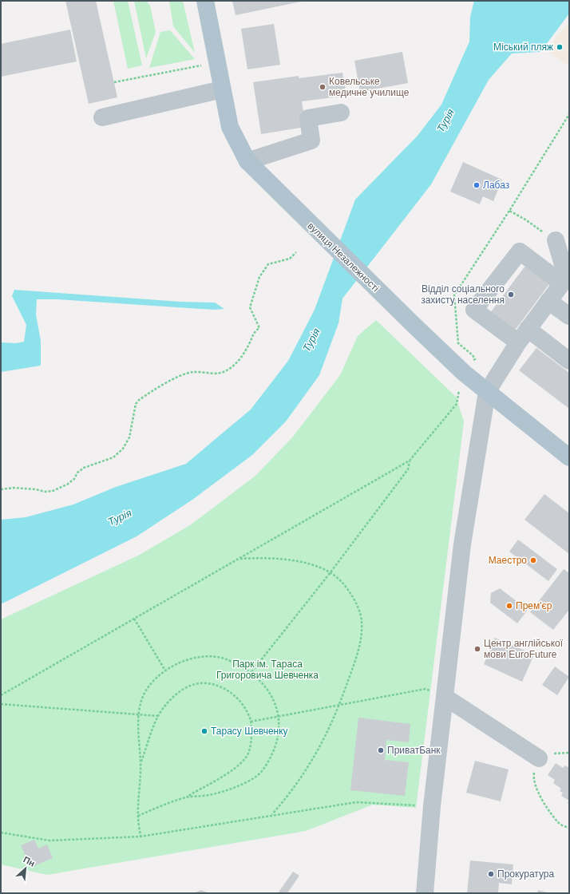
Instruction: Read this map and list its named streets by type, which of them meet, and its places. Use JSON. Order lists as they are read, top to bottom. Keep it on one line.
{"streets":{"main road":["вулиця Незалежності"]},"water":["Турія"],"parks":["Парк ім. Тараса Григоровича Шевченка"],"places":["Міський пляж","Ковельське медичне училище","Лабаз","Відділ соціального захисту населення","Маестро","Прем'єр","Центр англійської мови EuroFuture","Тарасу Шевченку","ПриватБанк","Прокуратура"],"north":"top right"}
